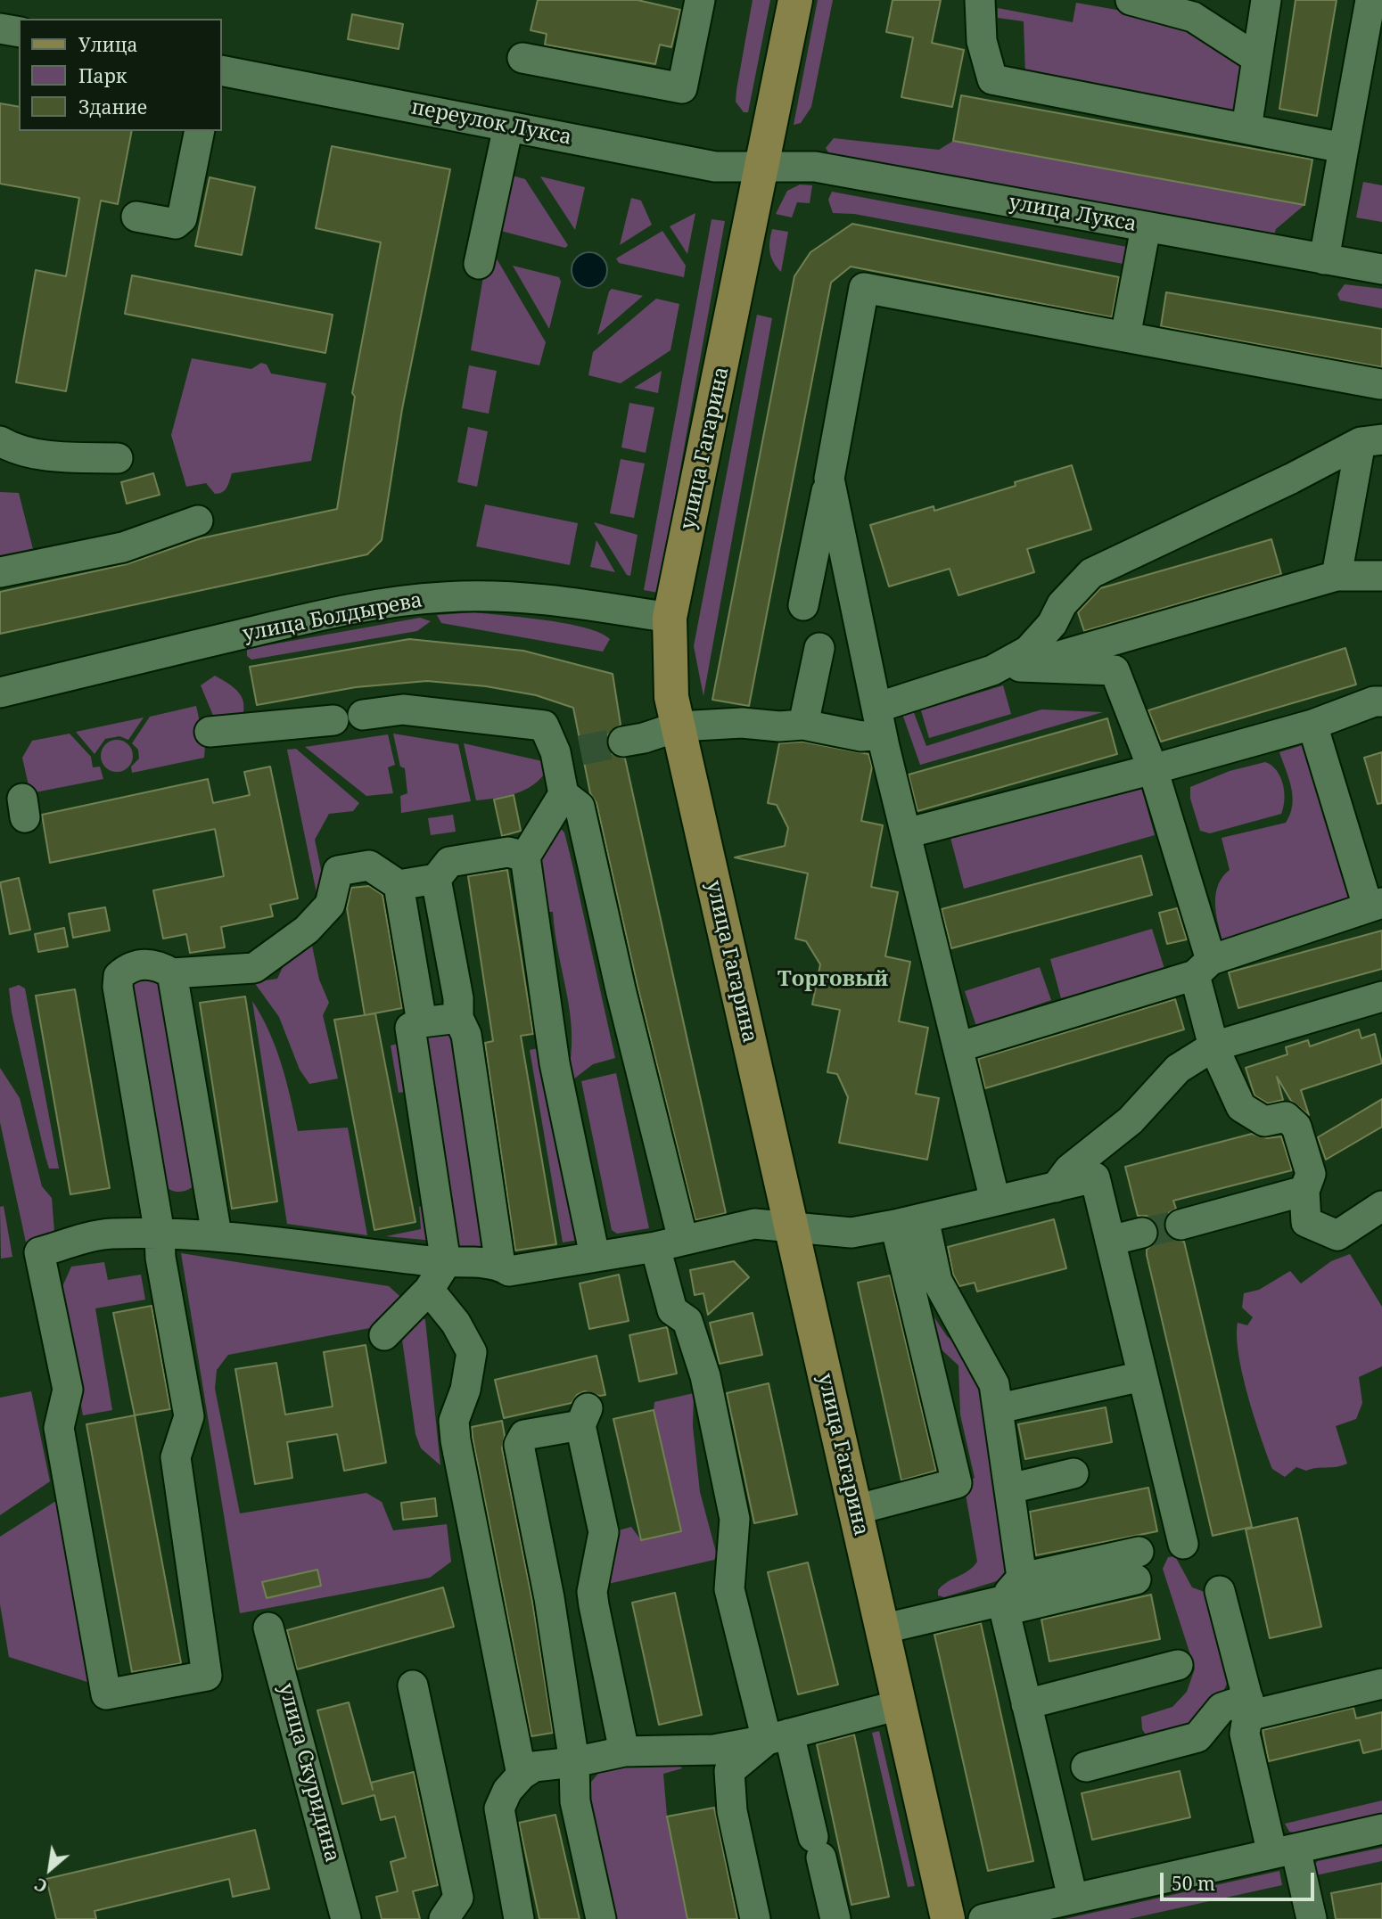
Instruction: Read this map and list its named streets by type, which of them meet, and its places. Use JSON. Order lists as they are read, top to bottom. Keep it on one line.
{"streets":{"main road":["улица Гагарина"],"street":["переулок Лукса","улица Лукса","улица Болдырева","улица Скуридина"]},"crossings":[["переулок Лукса","улица Лукса"],["переулок Лукса","улица Гагарина"],["улица Лукса","улица Гагарина"],["улица Гагарина","улица Болдырева"]],"districts":["Торговый"],"legend":["Улица","Парк","Здание"],"scale_bar":"50 m","north":"bottom left"}
